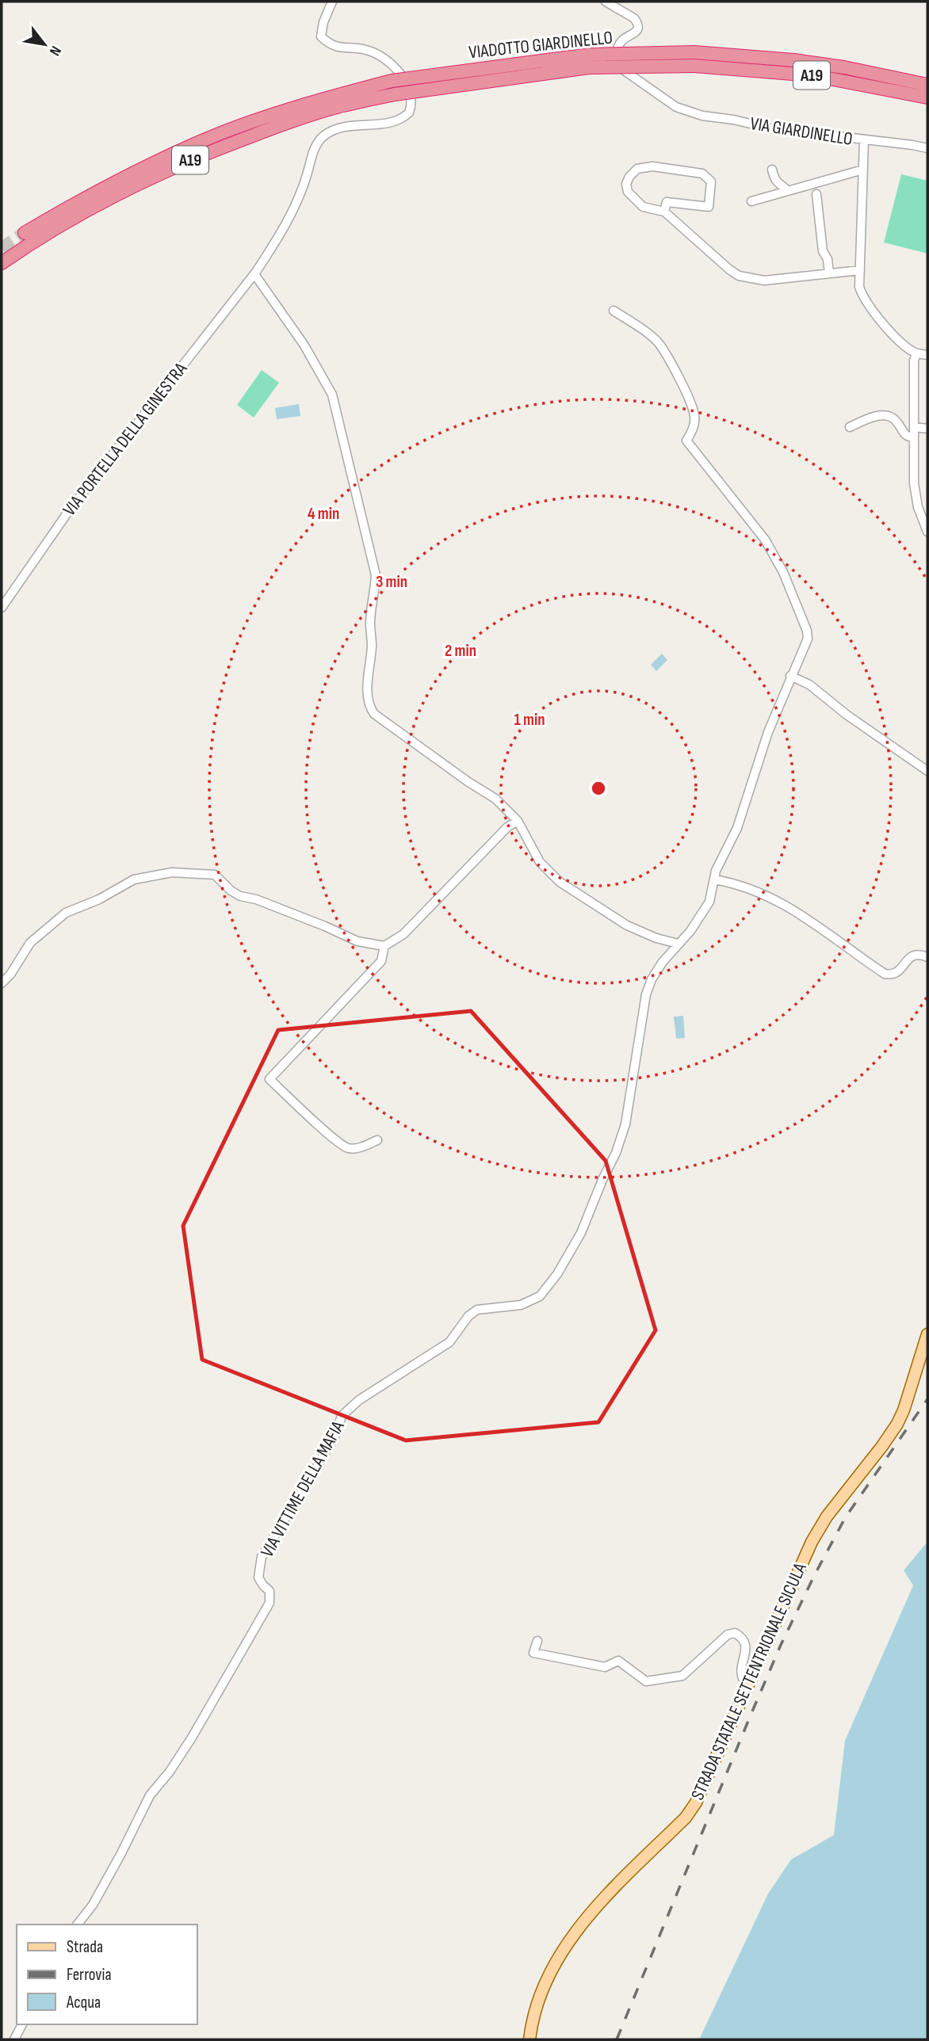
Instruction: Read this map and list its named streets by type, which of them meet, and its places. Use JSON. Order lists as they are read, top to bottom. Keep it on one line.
{"streets":{"highway":["VIADOTTO GIARDINELLO","A19"],"main road":["STRADA STATALE SETTENTRIONALE SICULA"],"street":["VIA GIARDINELLO","VIA PORTELLA DELLA GINESTRA","VIA VITTIME DELLA MAFIA"]},"legend":["Strada","Ferrovia","Acqua"],"north":"bottom right","rings":["4 min","3 min","2 min","1 min"]}
